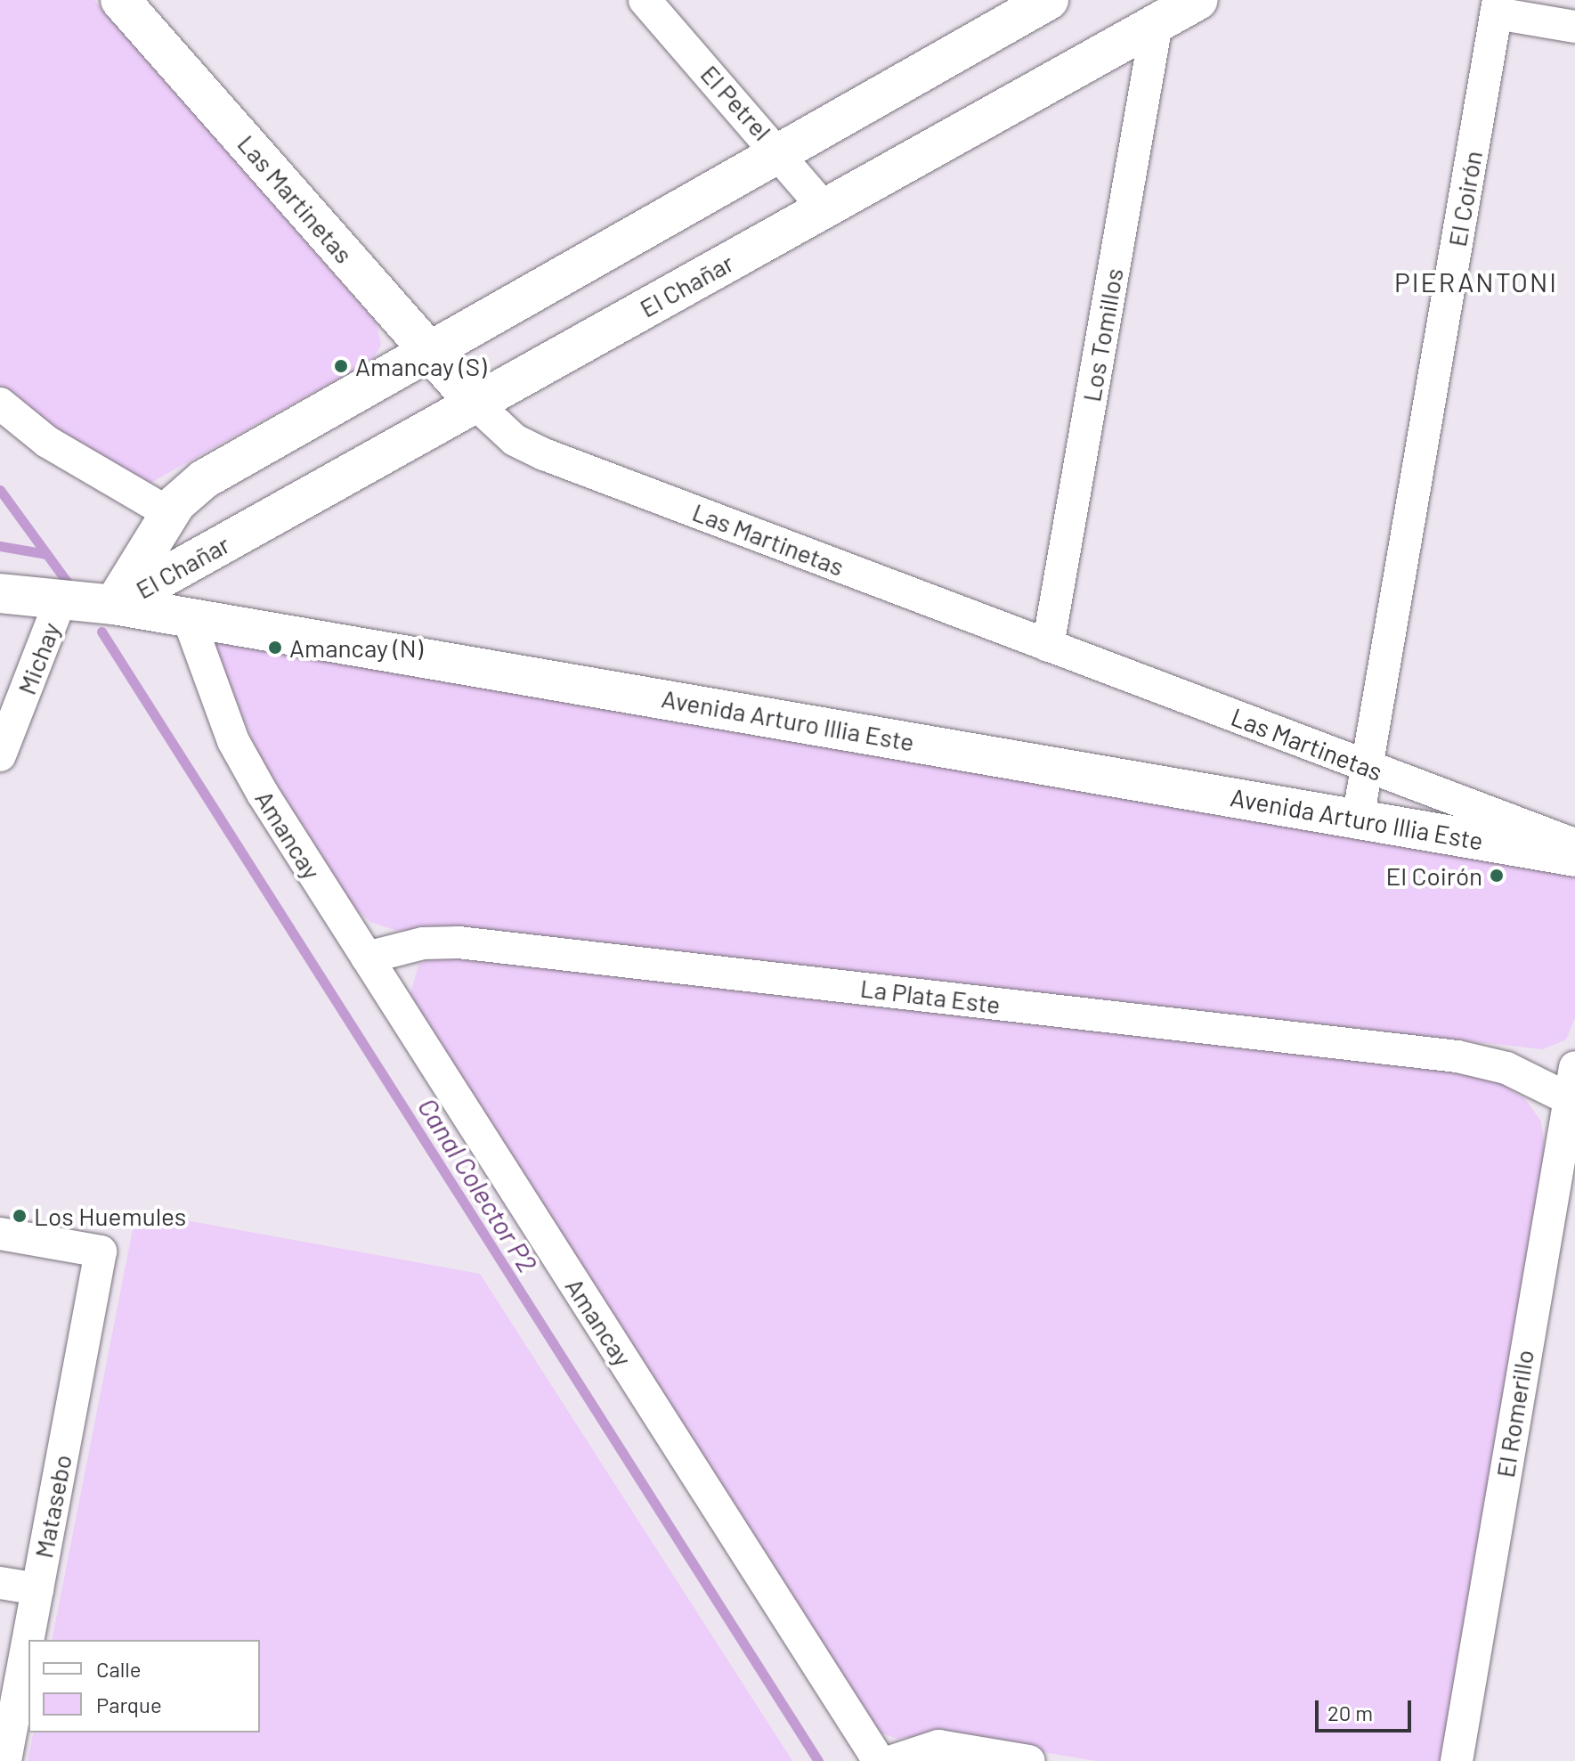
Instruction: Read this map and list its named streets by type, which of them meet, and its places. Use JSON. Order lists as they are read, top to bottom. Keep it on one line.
{"streets":{"street":["El Petrel","Las Martinetas","El Coirón","El Chañar","Los Tomillos","Michay","Avenida Arturo Illia Este","Amancay","La Plata Este","El Romerillo","Matasebo"]},"crossings":[["El Petrel","El Chañar"],["Las Martinetas","El Coirón"],["Las Martinetas","El Chañar"],["Las Martinetas","Los Tomillos"],["El Coirón","Avenida Arturo Illia Este"],["El Chañar","Los Tomillos"],["El Chañar","Avenida Arturo Illia Este"],["Michay","Avenida Arturo Illia Este"],["Avenida Arturo Illia Este","Amancay"],["Amancay","La Plata Este"],["La Plata Este","El Romerillo"]],"districts":["PIERANTONI"],"water":["Canal Colector P2"],"places":["Amancay (S)","Amancay (N)","El Coirón","Los Huemules"],"legend":["Calle","Parque"],"scale_bar":"20 m"}
